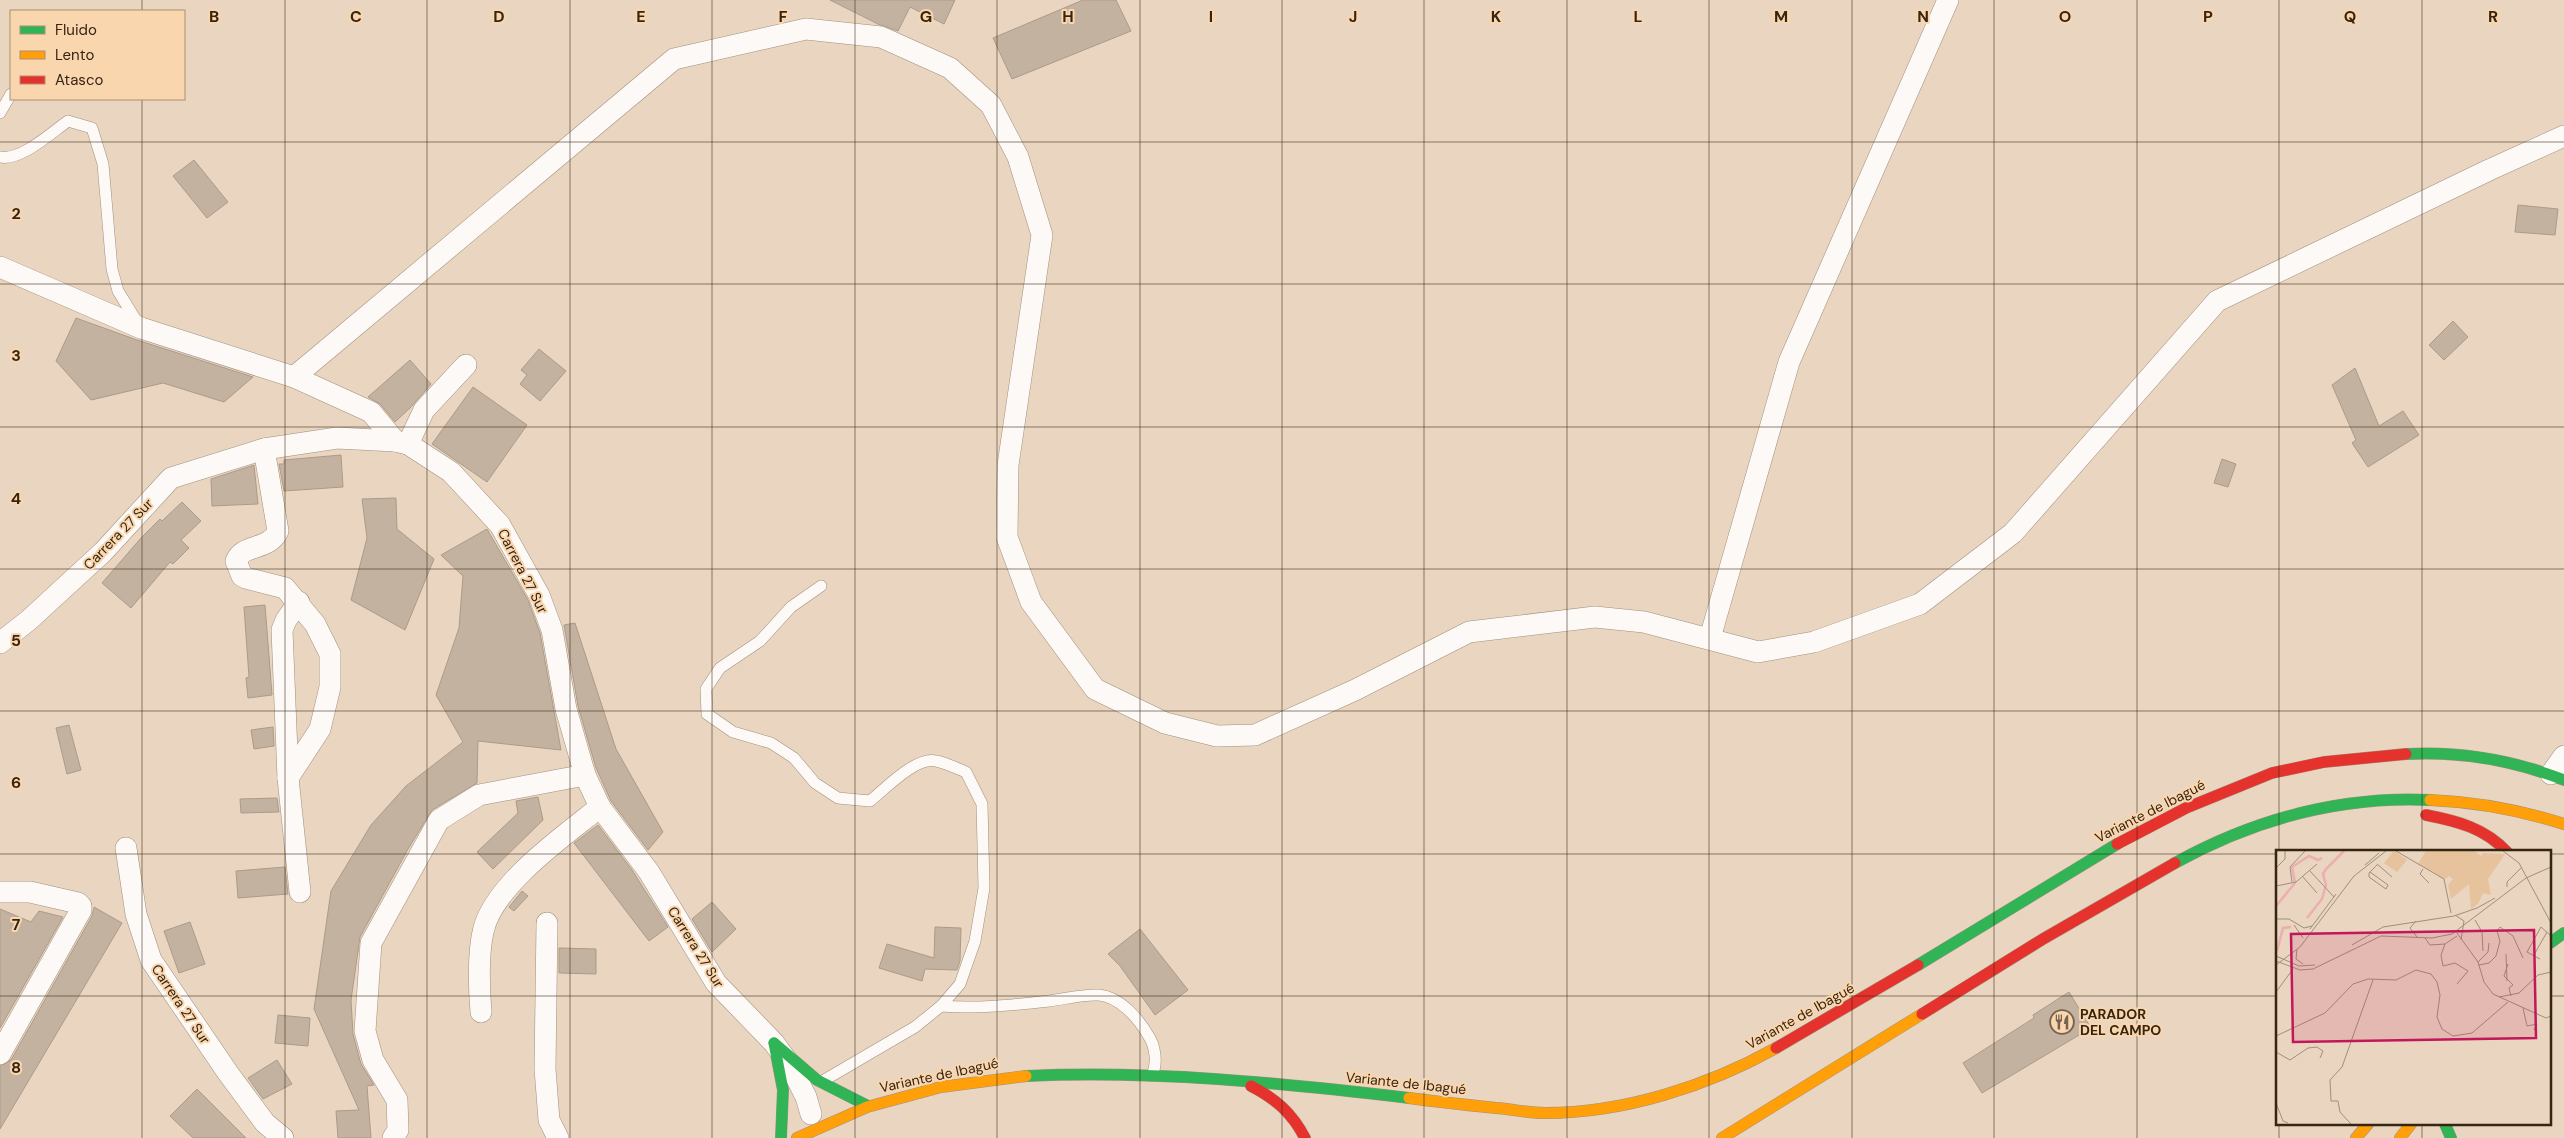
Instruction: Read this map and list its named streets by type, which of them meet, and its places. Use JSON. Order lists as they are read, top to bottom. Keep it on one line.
{"streets":{"main road":["Variante de Ibagué"],"street":["Carrera 27 Sur"]},"places":{"restaurant":["PARADOR DEL CAMPO"]},"legend":["Fluido","Lento","Atasco"],"grid":{"columns":["B","C","D","E","F","G","H","I","J","K","L","M","N","O","P","Q","R"],"rows":["2","3","4","5","6","7","8"]}}
